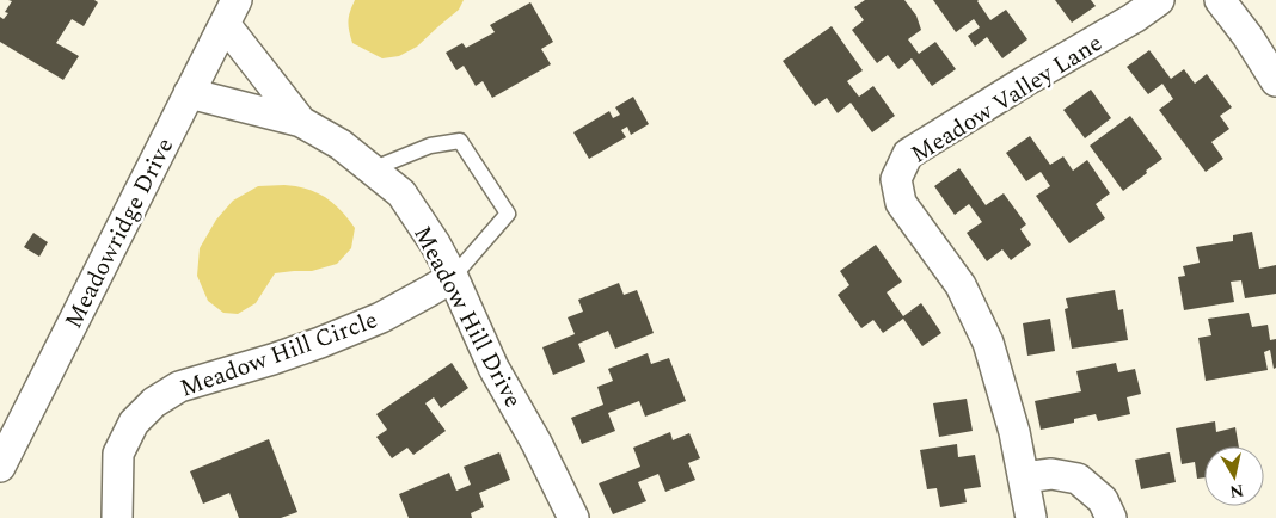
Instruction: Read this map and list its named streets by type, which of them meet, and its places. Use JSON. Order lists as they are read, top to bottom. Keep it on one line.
{"streets":{"street":["Meadow Valley Lane","Meadowridge Drive","Meadow Hill Drive","Meadow Hill Circle"]},"crossings":[["Meadowridge Drive","Meadow Hill Drive"],["Meadow Hill Drive","Meadow Hill Circle"]],"north":"bottom"}
